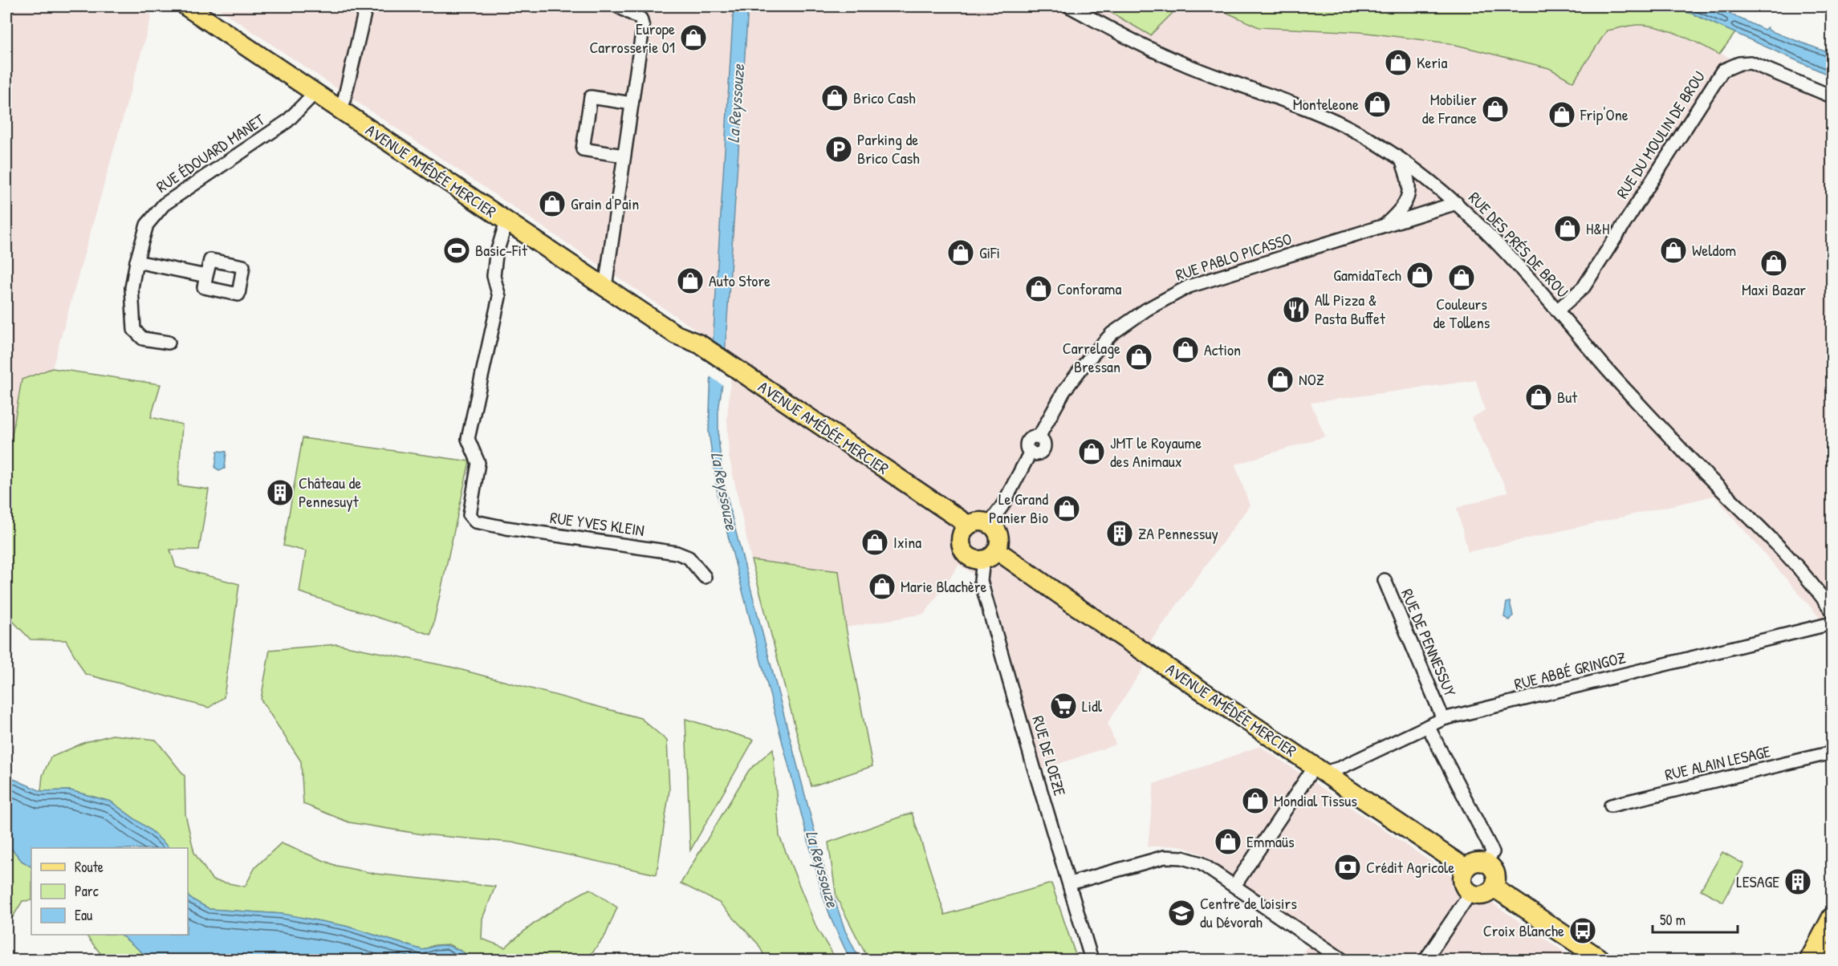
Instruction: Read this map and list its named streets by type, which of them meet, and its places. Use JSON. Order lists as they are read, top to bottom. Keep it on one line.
{"streets":{"main road":["AVENUE AMÉDÉE MERCIER"],"street":["RUE DU MOULIN DE BROU","RUE ÉDOUARD MANET","RUE DES PRÉS DE BROU","RUE PABLO PICASSO","RUE YVES KLEIN","RUE DE PENNESSUY","RUE ABBÉ GRINGOZ","RUE DE LOEZE","RUE ALAIN LESAGE"]},"crossings":[["RUE DU MOULIN DE BROU","RUE DES PRÉS DE BROU"],["RUE ÉDOUARD MANET","AVENUE AMÉDÉE MERCIER"],["AVENUE AMÉDÉE MERCIER","RUE PABLO PICASSO"],["AVENUE AMÉDÉE MERCIER","RUE YVES KLEIN"],["AVENUE AMÉDÉE MERCIER","RUE ABBÉ GRINGOZ"],["AVENUE AMÉDÉE MERCIER","RUE DE LOEZE"],["RUE DES PRÉS DE BROU","RUE PABLO PICASSO"],["RUE PABLO PICASSO","RUE DE LOEZE"],["RUE DE PENNESSUY","RUE ABBÉ GRINGOZ"]],"water":["La Reyssouze"],"places":{"shop":["Europe Carrosserie 01","Keria","Brico Cash","Monteleone","Mobilier de France","Frip'One","Grain d'Pain","H&H","Weldom","GiFi","Maxi Bazar","GamidaTech","Couleurs de Tollens","Auto Store","Conforama","Action","Carrelage Bressan","NOZ","But","JMT le Royaume des Animaux","Le Grand Panier Bio","Ixina","Marie Blachère","Mondial Tissus","Emmaüs"],"parking":["Parking de Brico Cash"],"sports":["Basic-Fit"],"restaurant":["All Pizza & Pasta Buffet"],"building":["Château de Pennesuyt","ZA Pennessuy","LESAGE"],"supermarket":["Lidl"],"bank":["Crédit Agricole"],"school or university":["Centre de loisirs du Dévorah"],"bus stop":["Croix Blanche"]},"legend":["Route","Parc","Eau"],"scale_bar":"50 m"}
